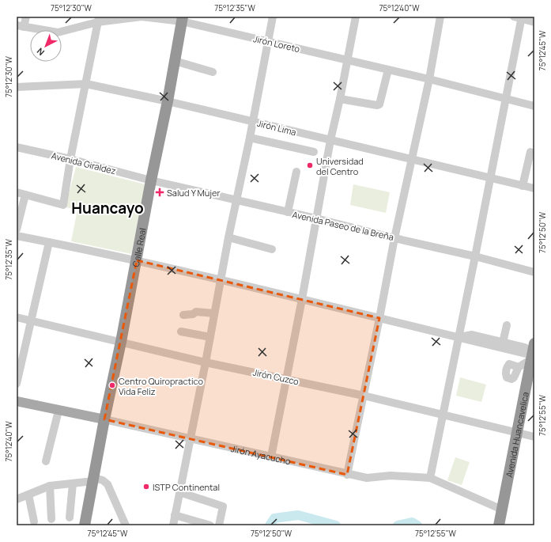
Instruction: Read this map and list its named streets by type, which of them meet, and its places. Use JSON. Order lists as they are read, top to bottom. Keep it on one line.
{"streets":{"highway":["Calle Real","Avenida Huancavelica"],"main road":["Jirón Ayacucho"],"street":["Jirón Loreto","Jirón Lima","Avenida Giraldez","Avenida Paseo de la Breña","Jirón Cuzco"]},"crossings":[["Jirón Loreto","Calle Real"],["Jirón Lima","Calle Real"],["Avenida Giraldez","Avenida Paseo de la Breña"],["Avenida Giraldez","Calle Real"],["Avenida Paseo de la Breña","Calle Real"],["Calle Real","Jirón Cuzco"],["Calle Real","Jirón Ayacucho"],["Jirón Cuzco","Avenida Huancavelica"],["Avenida Huancavelica","Jirón Ayacucho"]],"districts":["Huancayo"],"places":{"other":["Universidad del Centro","Centro Quiropractico Vida Feliz","ISTP Continental"],"health":["Salud Y Mujer"]},"north":"bottom left","coordinates":["75°12'30\"W","75°12'35\"W","75°12'40\"W","75°12'45\"W","75°12'50\"W","75°12'55\"W"]}
